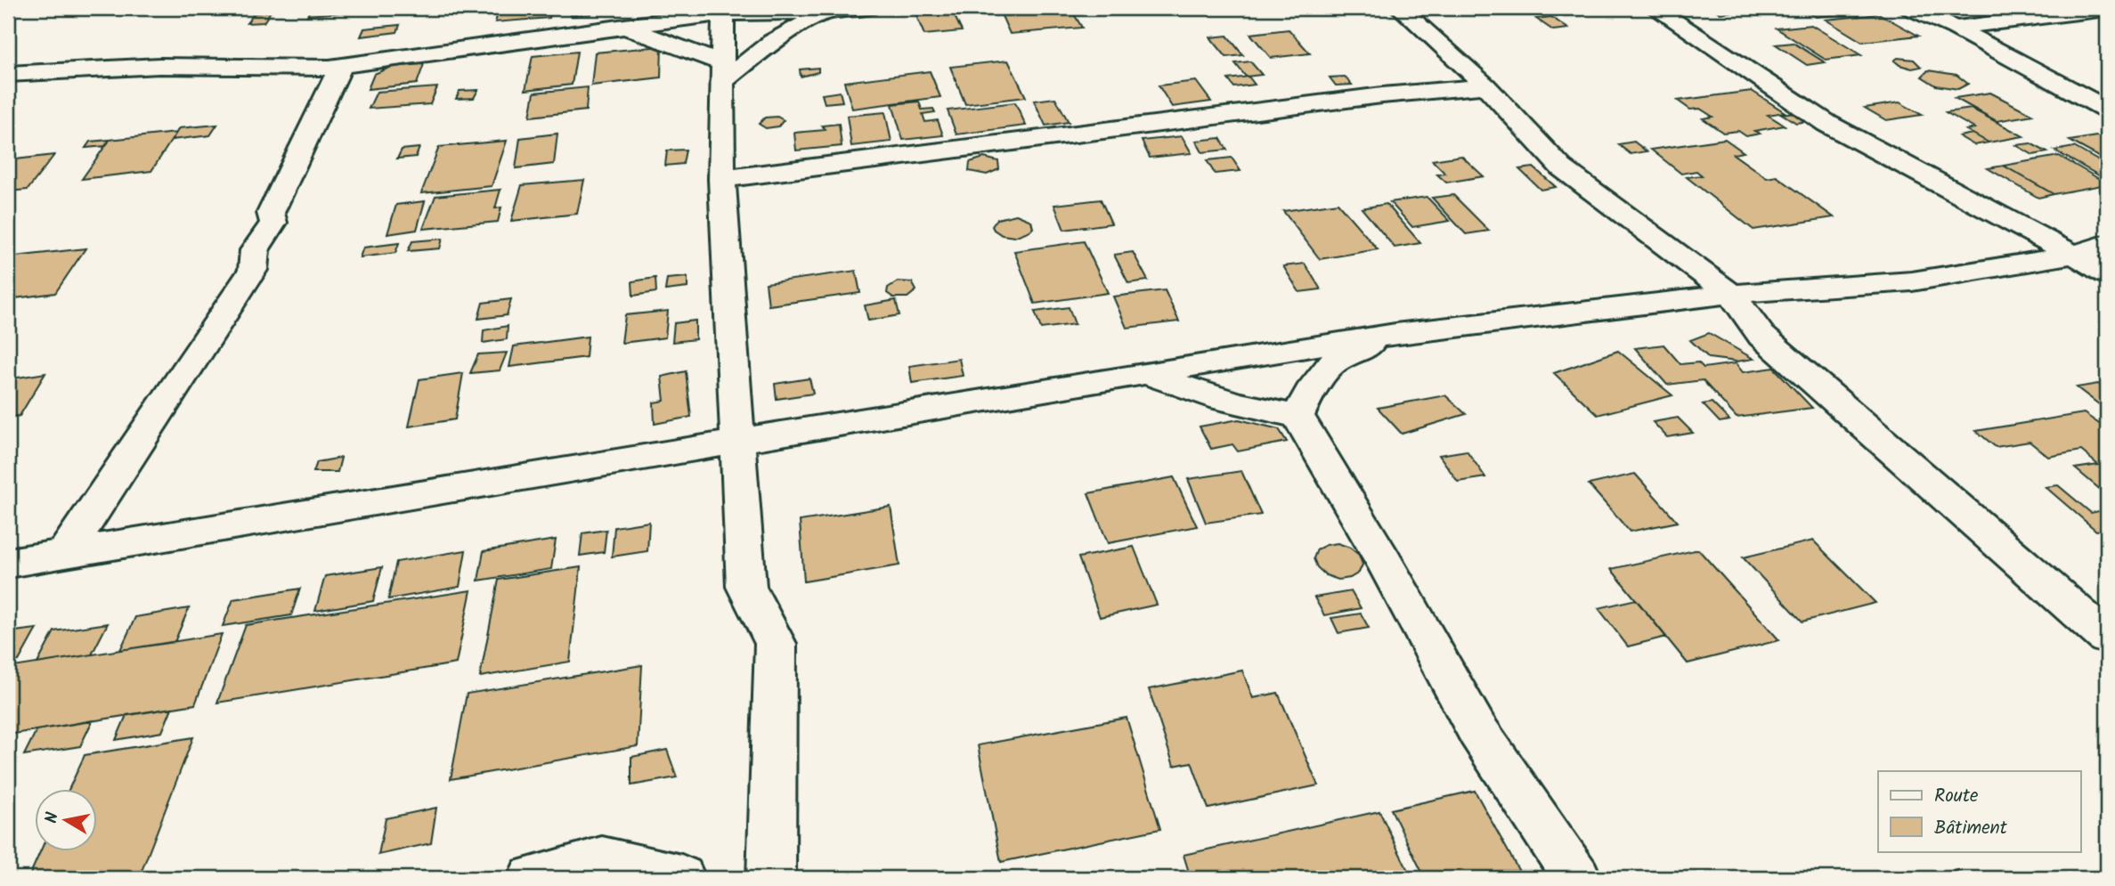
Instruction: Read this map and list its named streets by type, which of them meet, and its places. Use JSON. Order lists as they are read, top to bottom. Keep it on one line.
{"legend":["Route","Bâtiment"],"north":"left"}
